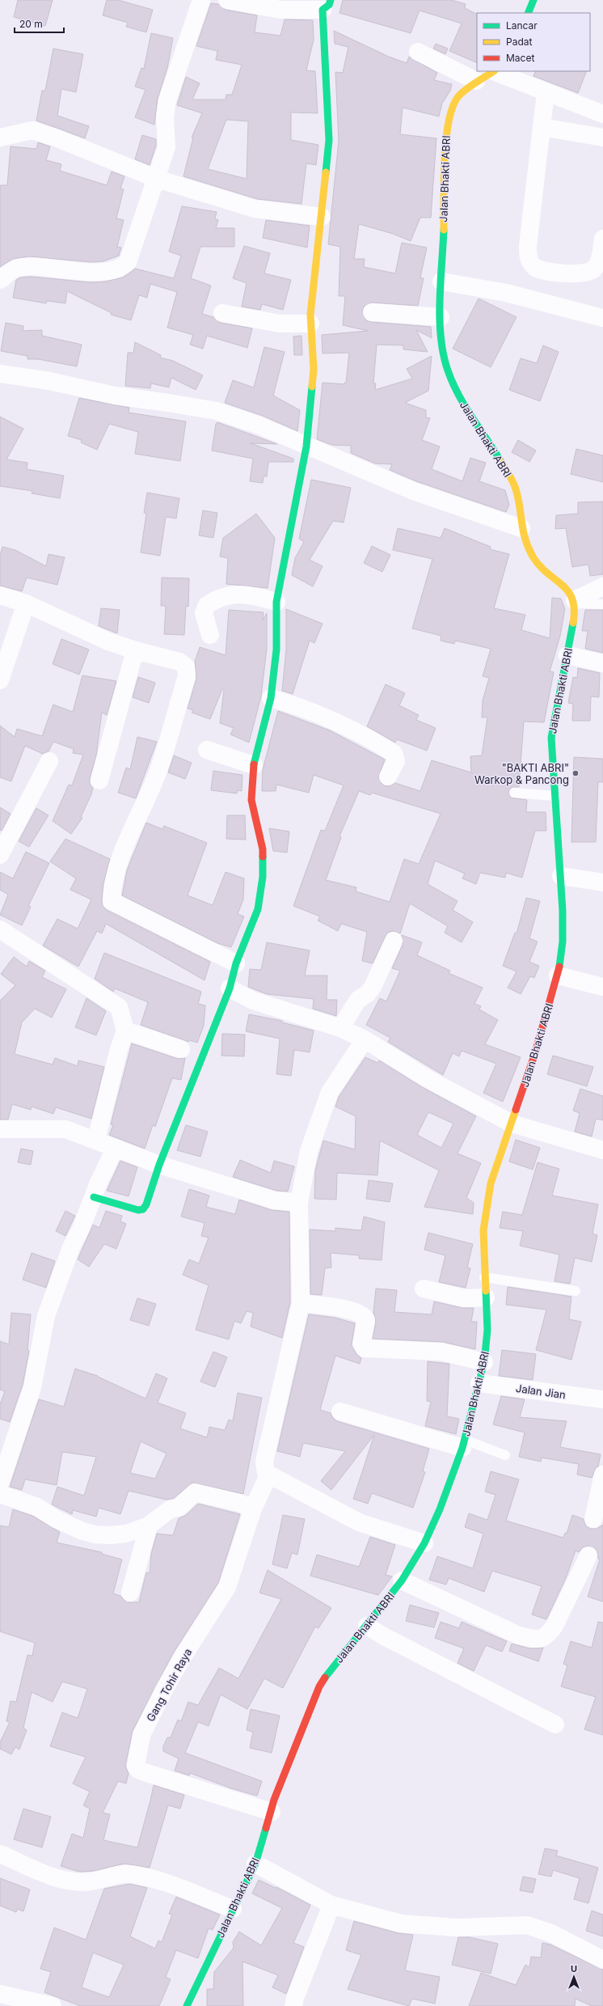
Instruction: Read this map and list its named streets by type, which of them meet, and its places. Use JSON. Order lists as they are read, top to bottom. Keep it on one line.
{"streets":{"street":["Jalan Bhakti ABRI","Jalan Jian","Gang Tohir Raya"]},"crossings":[["Jalan Bhakti ABRI","Jalan Jian"],["Jalan Bhakti ABRI","Gang Tohir Raya"]],"places":["\"BAKTI ABRI\" Warkop & Pancong"],"legend":["Lancar","Padat","Macet"],"scale_bar":"20 m","north":"top"}
